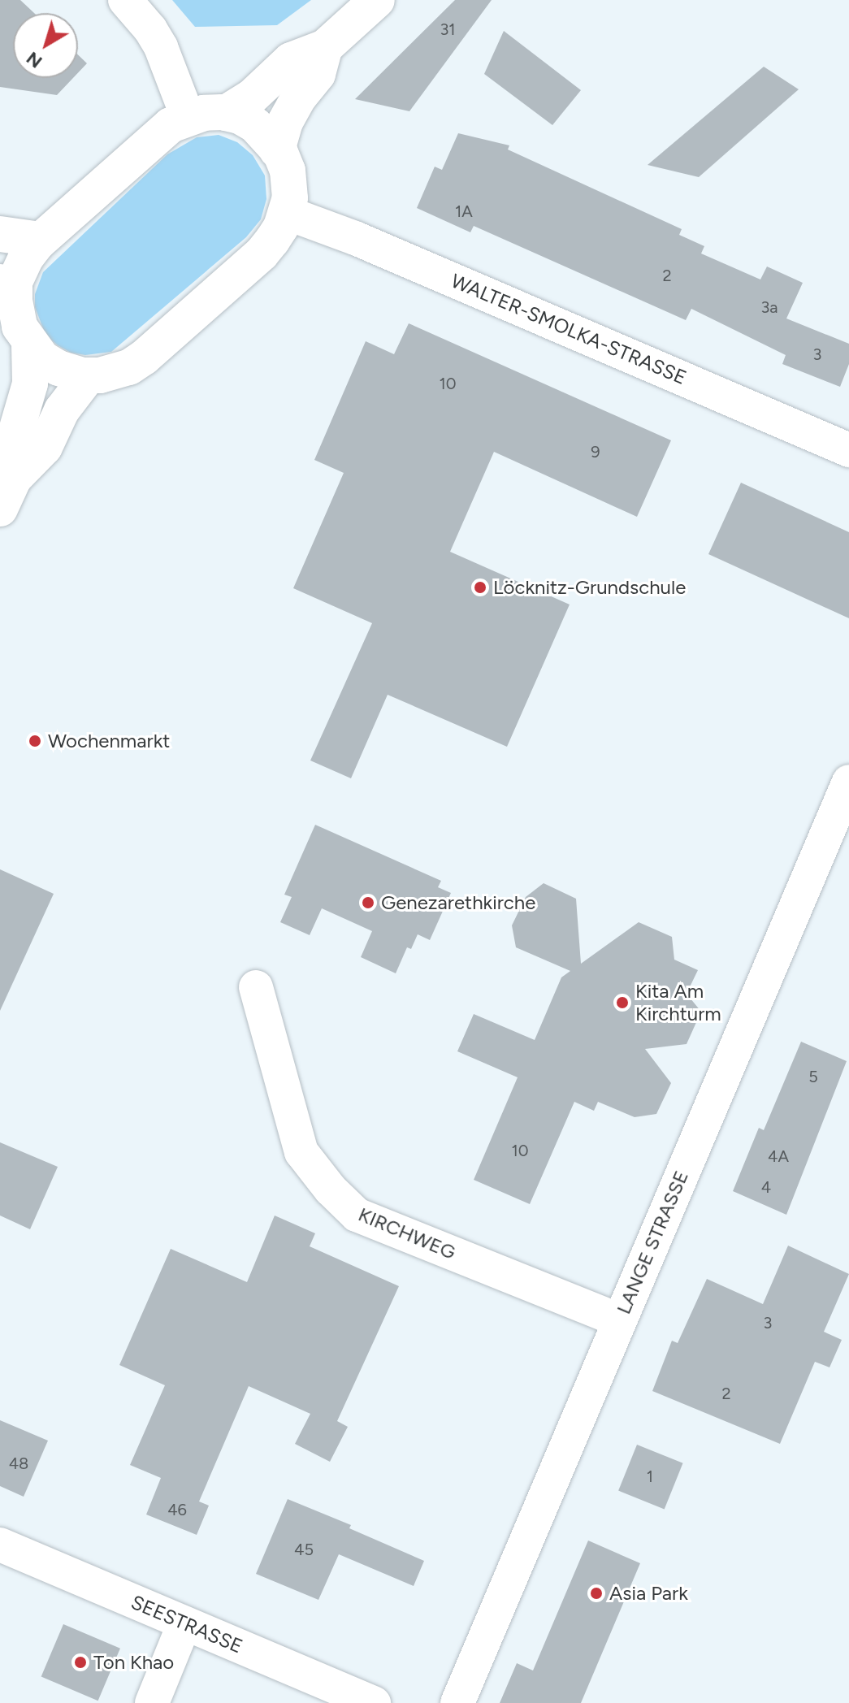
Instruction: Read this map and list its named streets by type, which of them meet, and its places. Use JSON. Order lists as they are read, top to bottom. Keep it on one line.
{"streets":{"street":["WALTER-SMOLKA-STRASSE","KIRCHWEG","LANGE STRASSE","SEESTRASSE"]},"crossings":[["KIRCHWEG","LANGE STRASSE"]],"places":["Löcknitz-Grundschule","Wochenmarkt","Genezarethkirche","Kita Am Kirchturm","Asia Park","Ton Khao"],"house_numbers":["31","1A","2","3a","3","10","9","5","10","4A","4","3","2","48","1","46","45"],"north":"bottom left"}
